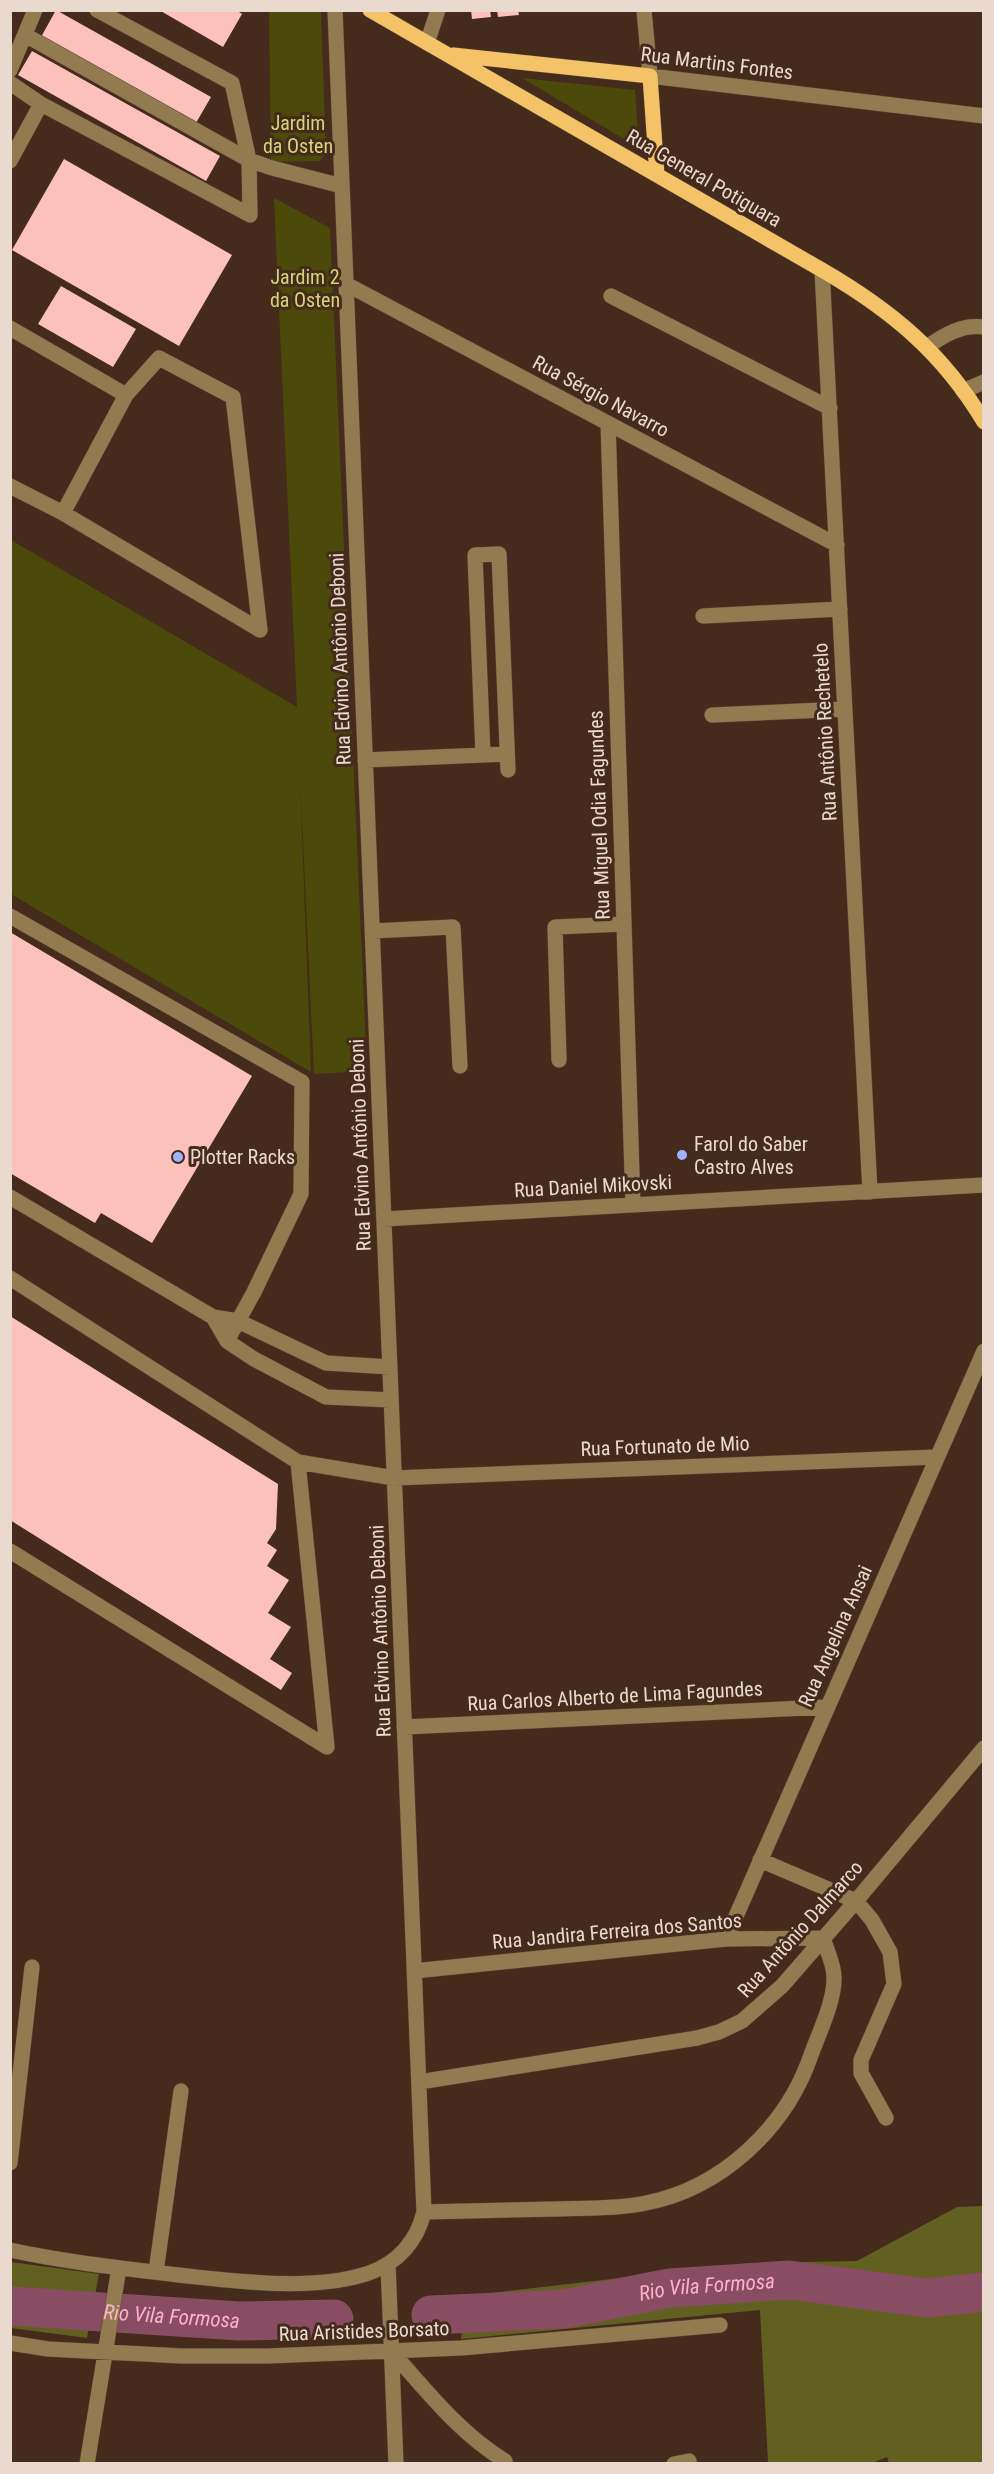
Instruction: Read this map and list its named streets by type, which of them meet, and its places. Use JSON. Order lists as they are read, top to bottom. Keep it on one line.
{"streets":{"main road":["Rua Martins Fontes","Rua General Potiguara"],"street":["Rua Sérgio Navarro","Rua Edvino Antônio Deboni","Rua Antônio Rechetelo","Rua Miguel Odia Fagundes","Rua Daniel Mikovski","Rua Fortunato de Mio","Rua Angelina Ansai","Rua Carlos Alberto de Lima Fagundes","Rua Antônio Dalmarco","Rua Jandira Ferreira dos Santos","Rua Aristides Borsato"]},"crossings":[["Rua Martins Fontes","Rua General Potiguara"],["Rua General Potiguara","Rua Antônio Rechetelo"],["Rua Sérgio Navarro","Rua Edvino Antônio Deboni"],["Rua Sérgio Navarro","Rua Antônio Rechetelo"],["Rua Sérgio Navarro","Rua Miguel Odia Fagundes"],["Rua Edvino Antônio Deboni","Rua Daniel Mikovski"],["Rua Edvino Antônio Deboni","Rua Fortunato de Mio"],["Rua Edvino Antônio Deboni","Rua Carlos Alberto de Lima Fagundes"],["Rua Edvino Antônio Deboni","Rua Antônio Dalmarco"],["Rua Edvino Antônio Deboni","Rua Jandira Ferreira dos Santos"],["Rua Antônio Rechetelo","Rua Daniel Mikovski"],["Rua Miguel Odia Fagundes","Rua Daniel Mikovski"],["Rua Fortunato de Mio","Rua Angelina Ansai"],["Rua Angelina Ansai","Rua Carlos Alberto de Lima Fagundes"],["Rua Angelina Ansai","Rua Jandira Ferreira dos Santos"],["Rua Antônio Dalmarco","Rua Jandira Ferreira dos Santos"]],"water":["Rio Vila Formosa"],"parks":["Jardim da Osten","Jardim 2 da Osten"],"places":["Farol do Saber Castro Alves","Plotter Racks"]}
